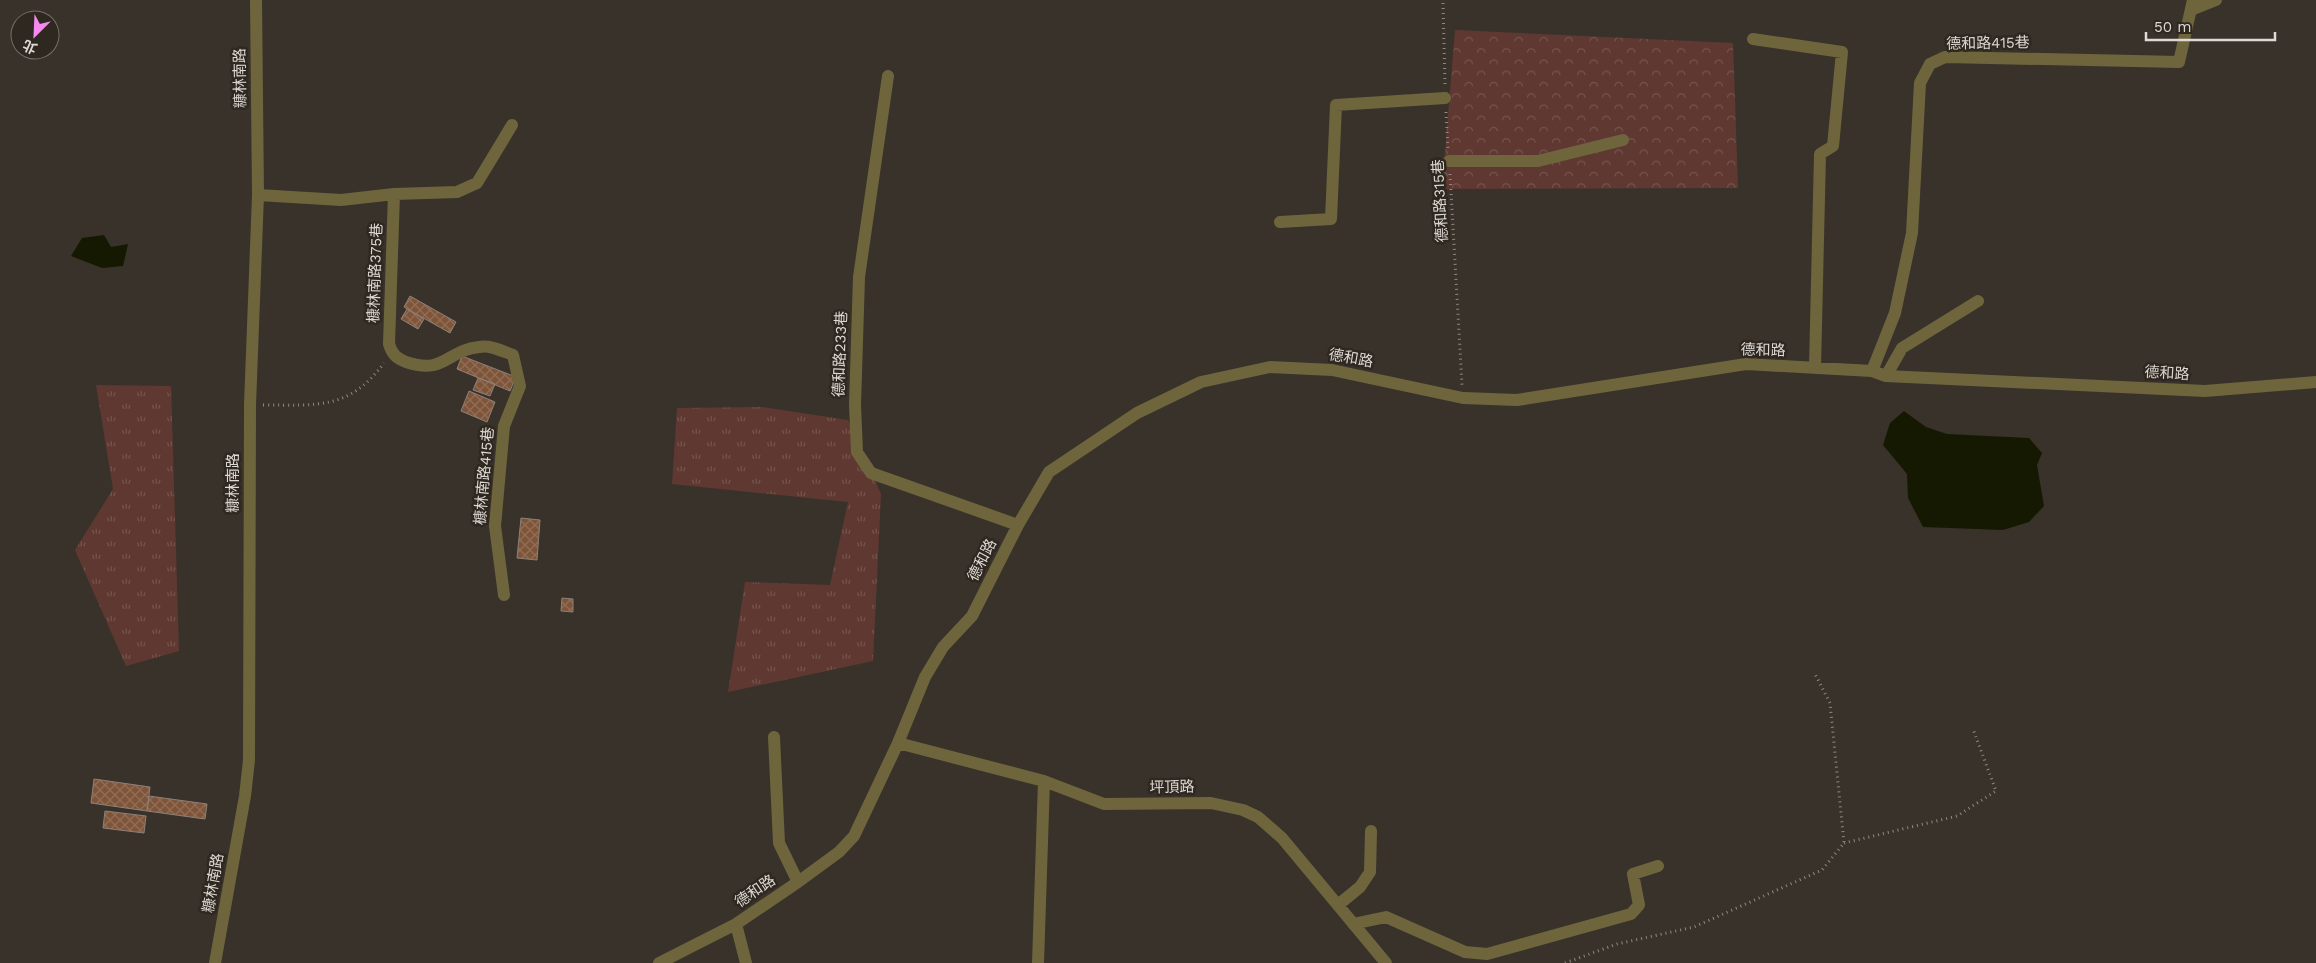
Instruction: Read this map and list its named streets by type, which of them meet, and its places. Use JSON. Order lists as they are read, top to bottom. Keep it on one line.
{"streets":{"street":["德和路415巷","糠林南路","槺林南路375巷","德和路","德和路233巷","槺林南路415巷","坪頂路"],"path":["德和路315巷"]},"crossings":[["德和路415巷","德和路"],["德和路315巷","德和路"],["槺林南路375巷","槺林南路415巷"],["德和路","德和路233巷"],["德和路","坪頂路"]],"scale_bar":"50 m","north":"bottom left"}
